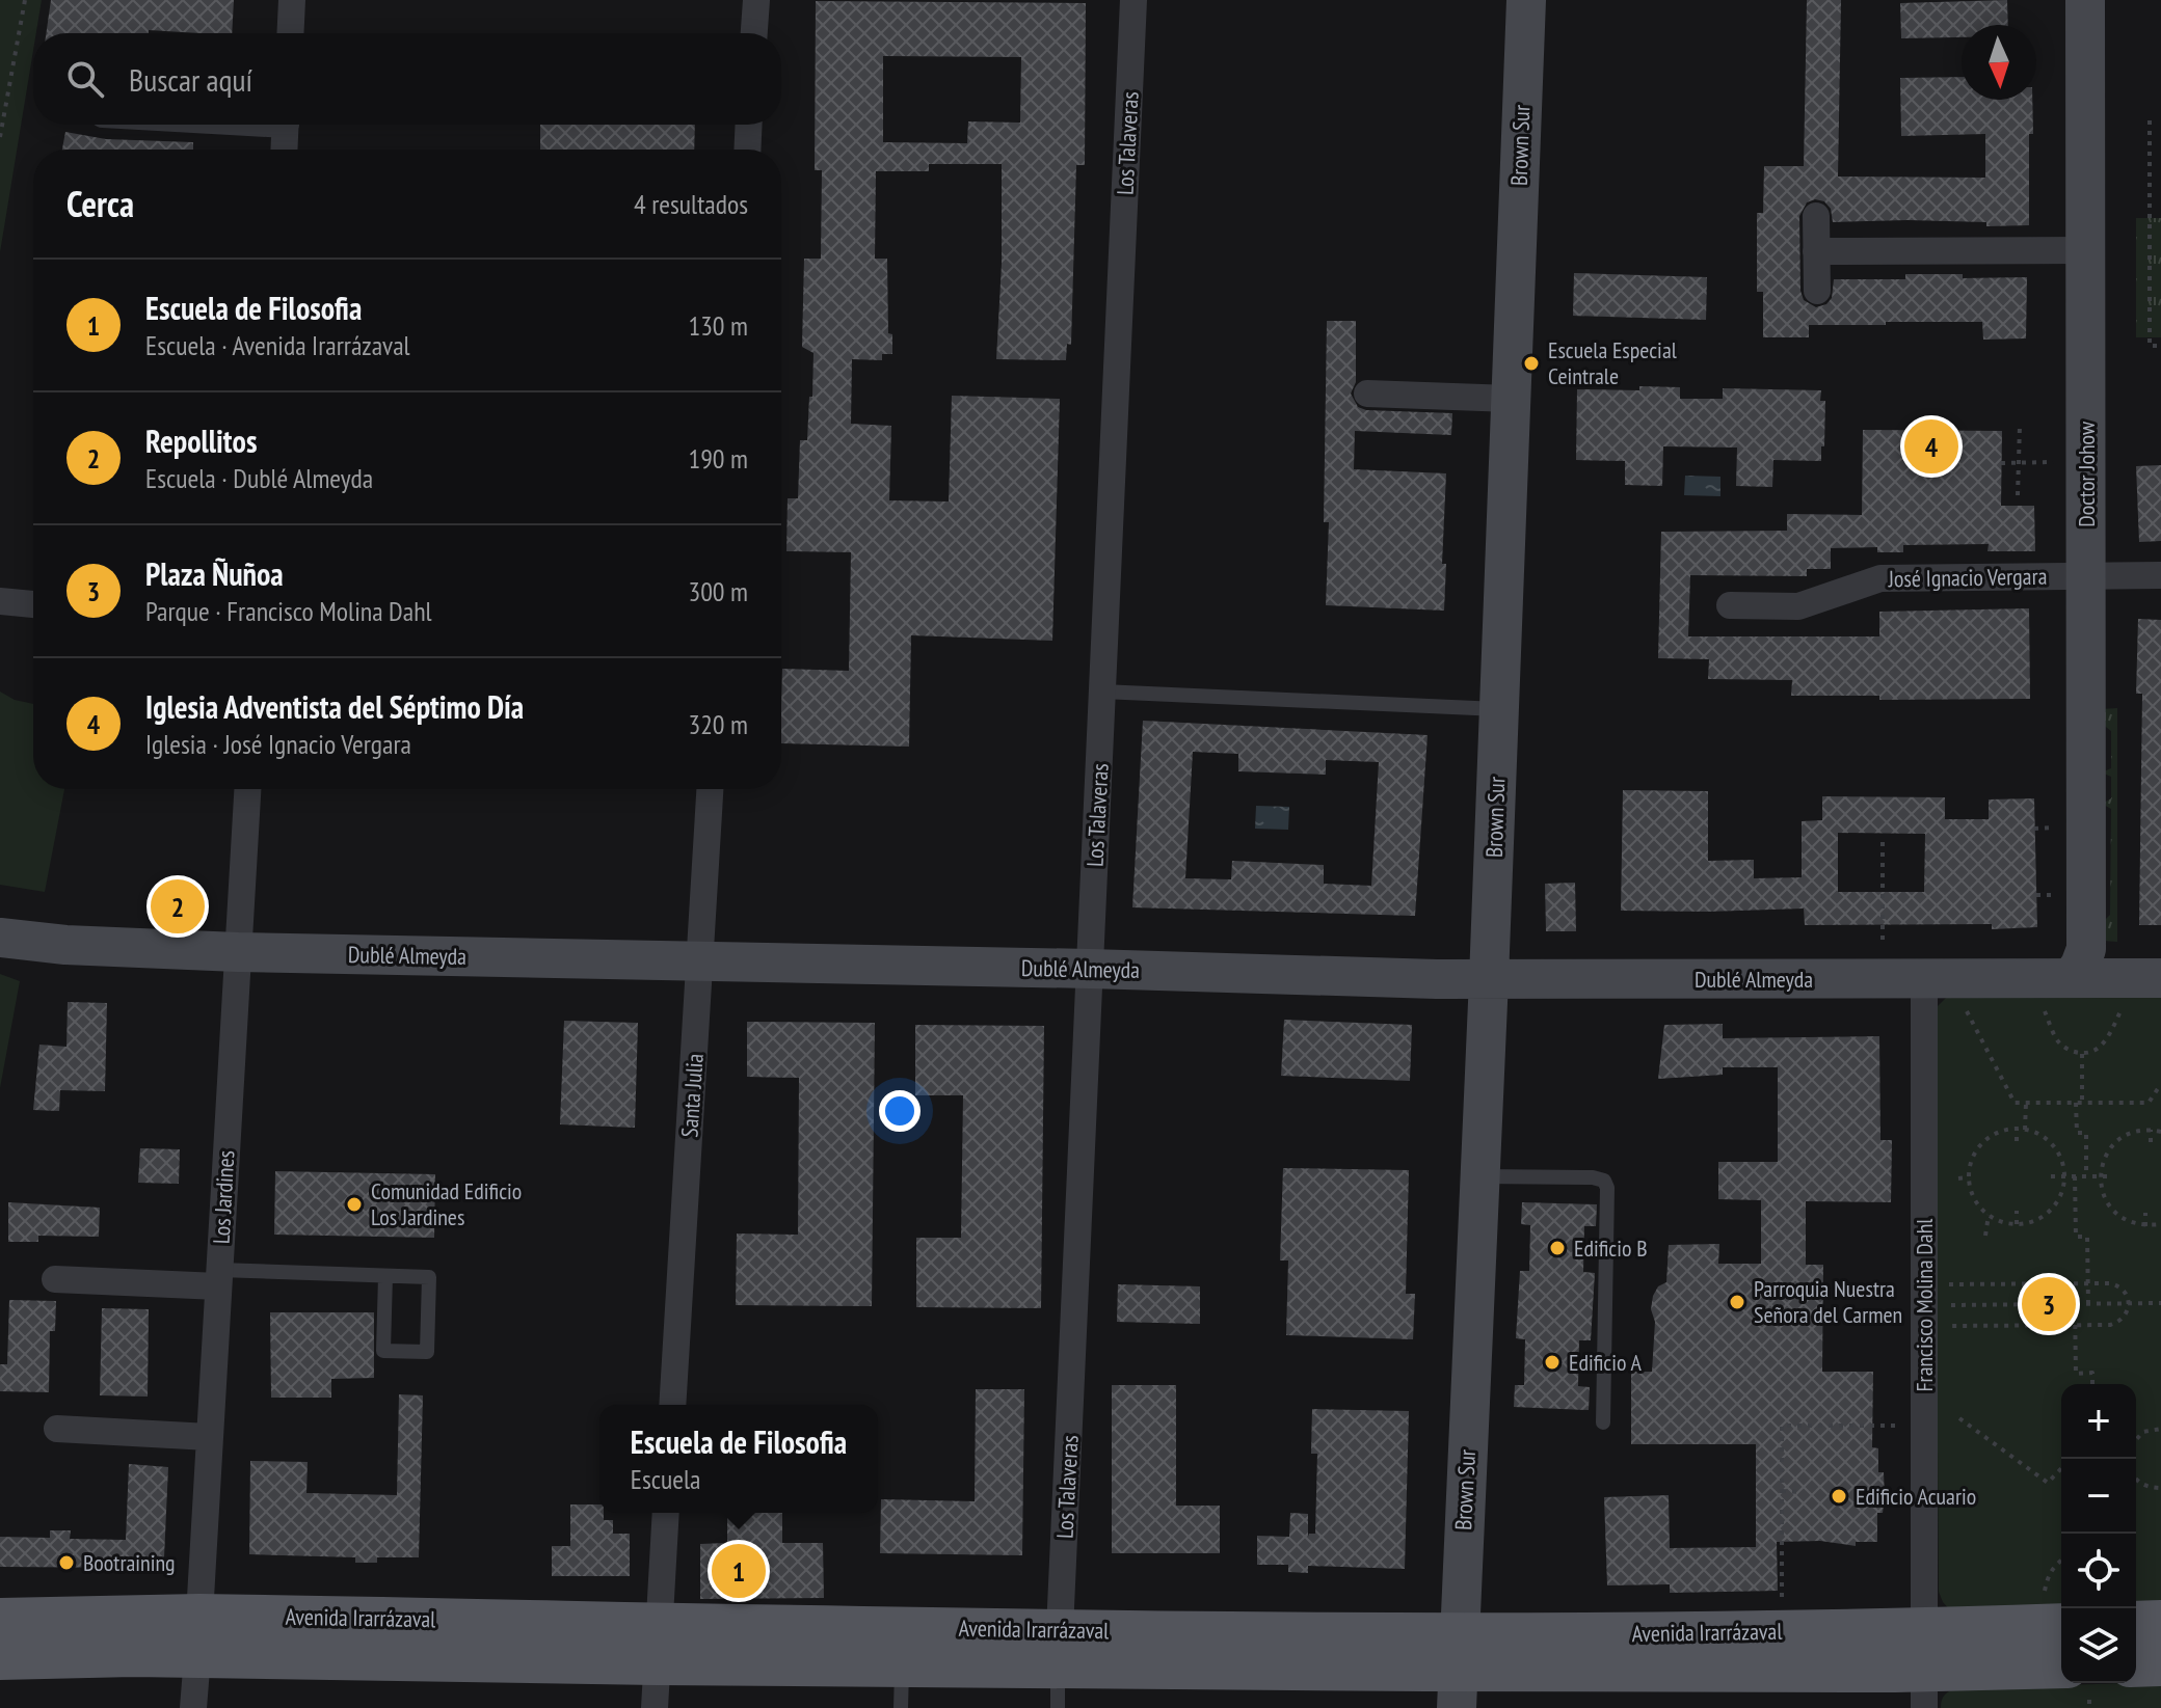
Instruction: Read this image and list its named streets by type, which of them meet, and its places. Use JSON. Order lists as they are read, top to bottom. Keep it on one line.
{"streets":{"main road":["Avenida Irarrázaval"],"street":["Los Talaveras","Brown Sur","Doctor Johow","José Ignacio Vergara","Dublé Almeyda","Santa Julia","Los Jardines","Francisco Molina Dahl"]},"crossings":[["Los Talaveras","Dublé Almeyda"],["Los Talaveras","Avenida Irarrázaval"],["Brown Sur","Dublé Almeyda"],["Brown Sur","Avenida Irarrázaval"],["Doctor Johow","José Ignacio Vergara"],["Doctor Johow","Dublé Almeyda"],["Dublé Almeyda","Santa Julia"],["Dublé Almeyda","Los Jardines"],["Dublé Almeyda","Francisco Molina Dahl"],["Los Jardines","Avenida Irarrázaval"],["Francisco Molina Dahl","Avenida Irarrázaval"]],"places":["Escuela Especial Ceintrale","Comunidad Edificio Los Jardines","Edificio B","Parroquia Nuestra Señora del Carmen","Edificio A","Edificio Acuario","Bootraining"],"north":"bottom","page":{"search":"Buscar aquí","heading":["Cerca","4 resultados"],"list":[{"mark":"1","name":"Escuela de Filosofia","note":"Escuela · Avenida Irarrázaval","value":"130 m"},{"mark":"2","name":"Repollitos","note":"Escuela · Dublé Almeyda","value":"190 m"},{"mark":"3","name":"Plaza Ñuñoa","note":"Parque · Francisco Molina Dahl","value":"300 m"},{"mark":"4","name":"Iglesia Adventista del Séptimo Día","note":"Iglesia · José Ignacio Vergara","value":"320 m"}],"pins":["4","2","3","1"],"map_buttons":["+","−"],"popup":["Escuela de Filosofia","Escuela"]}}
